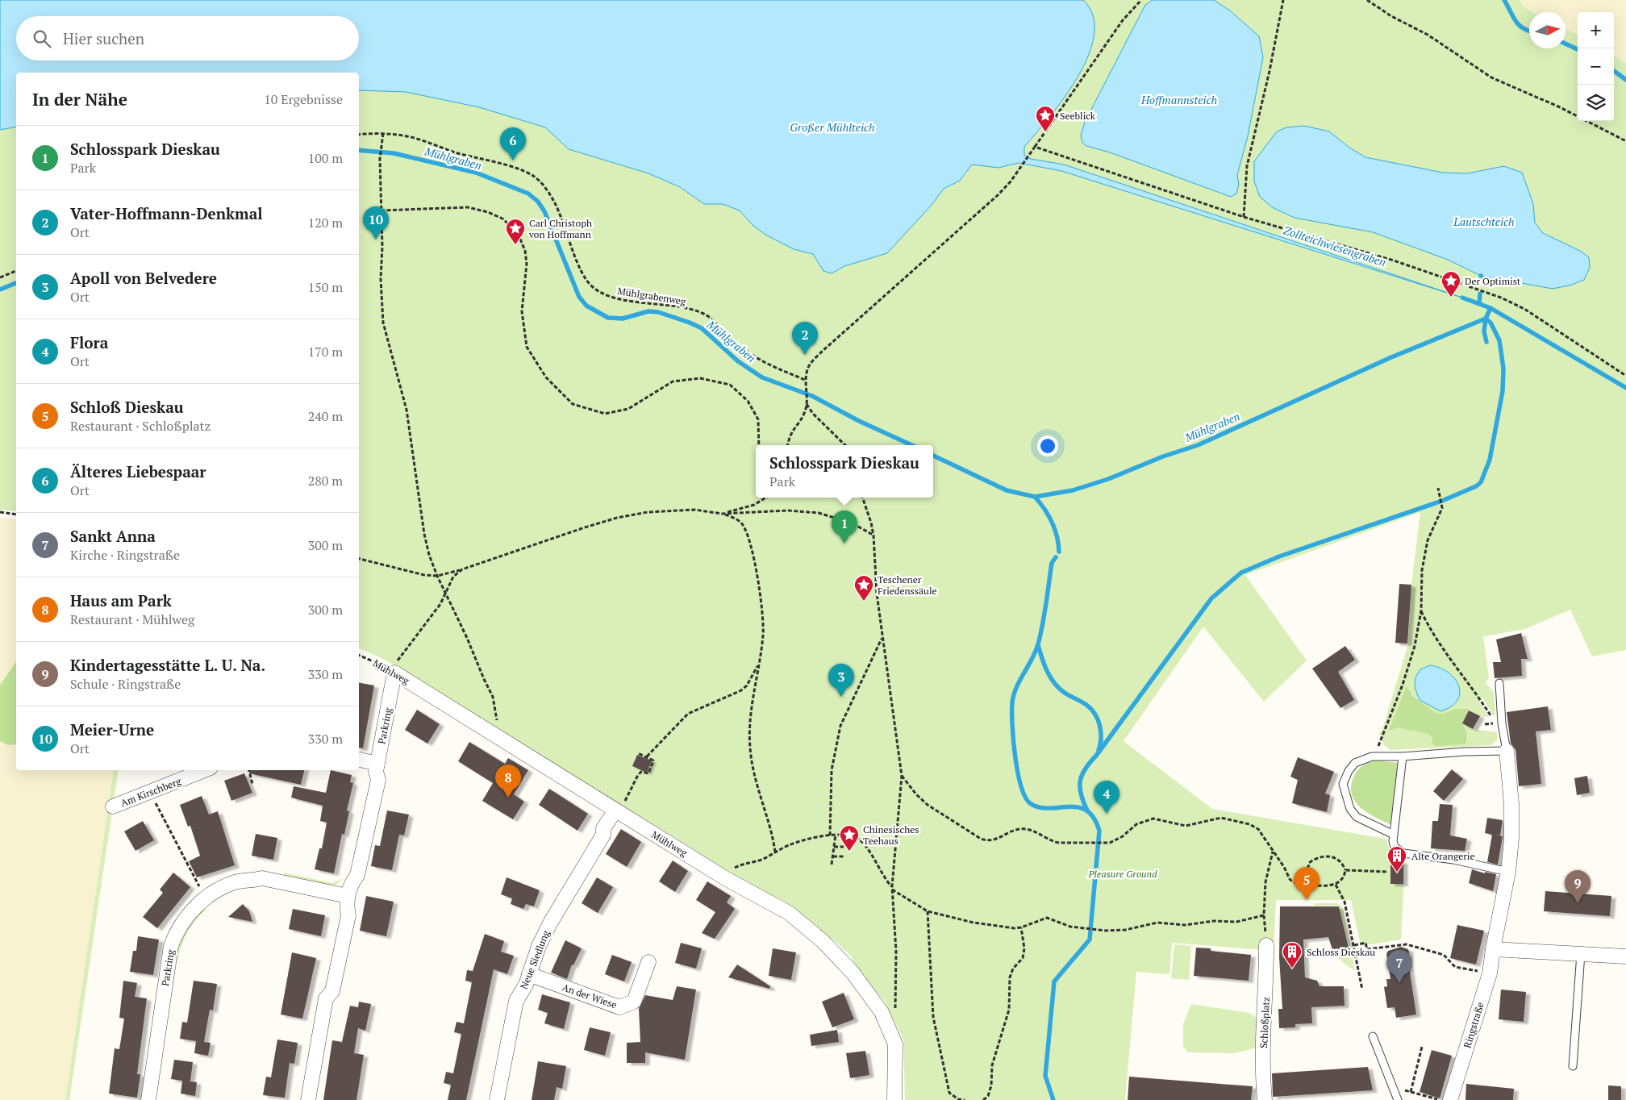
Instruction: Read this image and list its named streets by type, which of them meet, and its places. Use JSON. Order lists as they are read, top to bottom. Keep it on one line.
{"streets":{"street":["Mühlweg","Parkring","Am Kirschberg","Neue Siedlung","An der Wiese","Schloßplatz","Ringstraße"],"path":["Mühlgrabenweg"]},"crossings":[["Mühlweg","Parkring"],["Mühlweg","Neue Siedlung"],["Neue Siedlung","An der Wiese"]],"water":["Hoffmannsteich","Großer Mühlteich","Mühlgraben","Lautschteich","Zollteichwiesengraben"],"parks":["Pleasure Ground"],"places":{"place":["Seeblick","Carl Christoph von Hoffmann","Der Optimist","Teschener Friedenssäule","Chinesisches Teehaus"],"building":["Alte Orangerie","Schloss Dieskau"]},"north":"right","page":{"map_buttons":["+","−"],"search":"Hier suchen","heading":["In der Nähe","10 Ergebnisse"],"list":[{"mark":"1","name":"Schlosspark Dieskau","note":"Park","value":"100 m"},{"mark":"2","name":"Vater-Hoffmann-Denkmal","note":"Ort","value":"120 m"},{"mark":"3","name":"Apoll von Belvedere","note":"Ort","value":"150 m"},{"mark":"4","name":"Flora","note":"Ort","value":"170 m"},{"mark":"5","name":"Schloß Dieskau","note":"Restaurant · Schloßplatz","value":"240 m"},{"mark":"6","name":"Älteres Liebespaar","note":"Ort","value":"280 m"},{"mark":"7","name":"Sankt Anna","note":"Kirche · Ringstraße","value":"300 m"},{"mark":"8","name":"Haus am Park","note":"Restaurant · Mühlweg","value":"300 m"},{"mark":"9","name":"Kindertagesstätte L. U. Na.","note":"Schule · Ringstraße","value":"330 m"},{"mark":"10","name":"Meier-Urne","note":"Ort","value":"330 m"}],"pins":["6","10","2","1","3","8","4","5","9","7"],"popup":["Schlosspark Dieskau","Park"]}}
